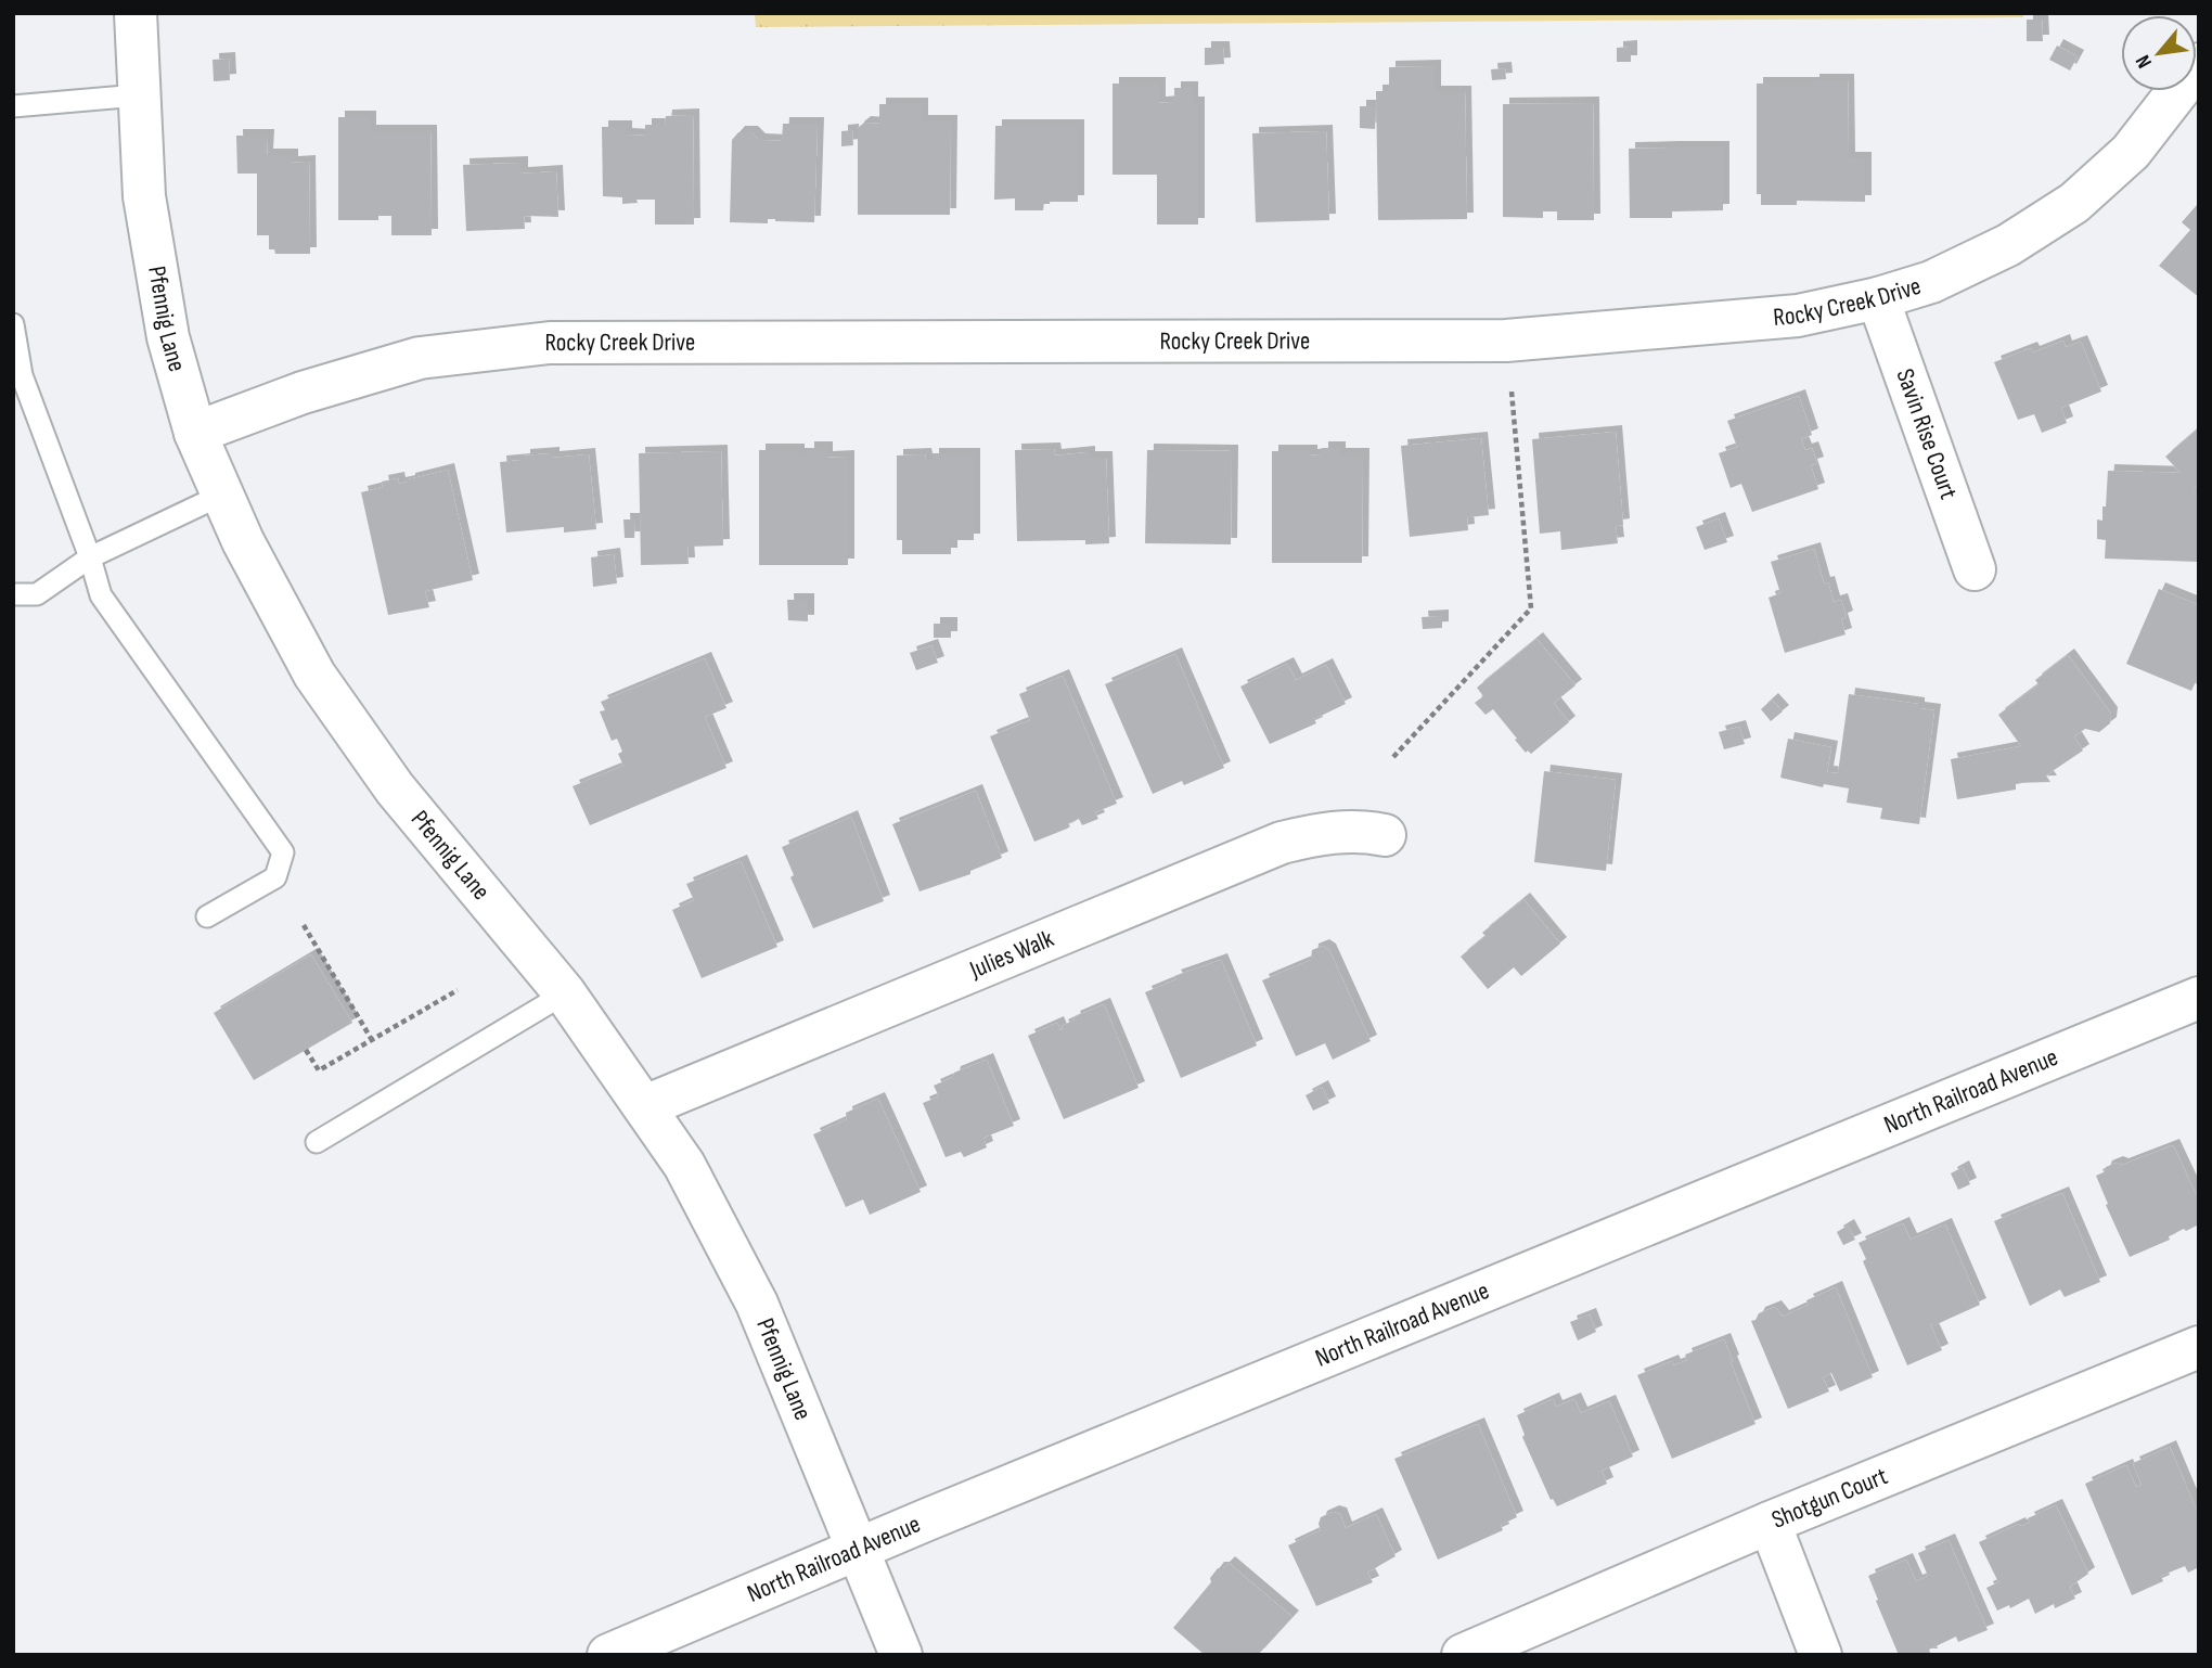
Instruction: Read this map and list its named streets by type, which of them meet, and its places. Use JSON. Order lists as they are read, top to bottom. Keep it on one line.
{"streets":{"street":["Rocky Creek Drive","Pfennig Lane","Savin Rise Court","Julies Walk","North Railroad Avenue","Shotgun Court"]},"crossings":[["Rocky Creek Drive","Pfennig Lane"],["Rocky Creek Drive","Savin Rise Court"],["Pfennig Lane","Julies Walk"],["Pfennig Lane","North Railroad Avenue"]],"north":"bottom left"}
